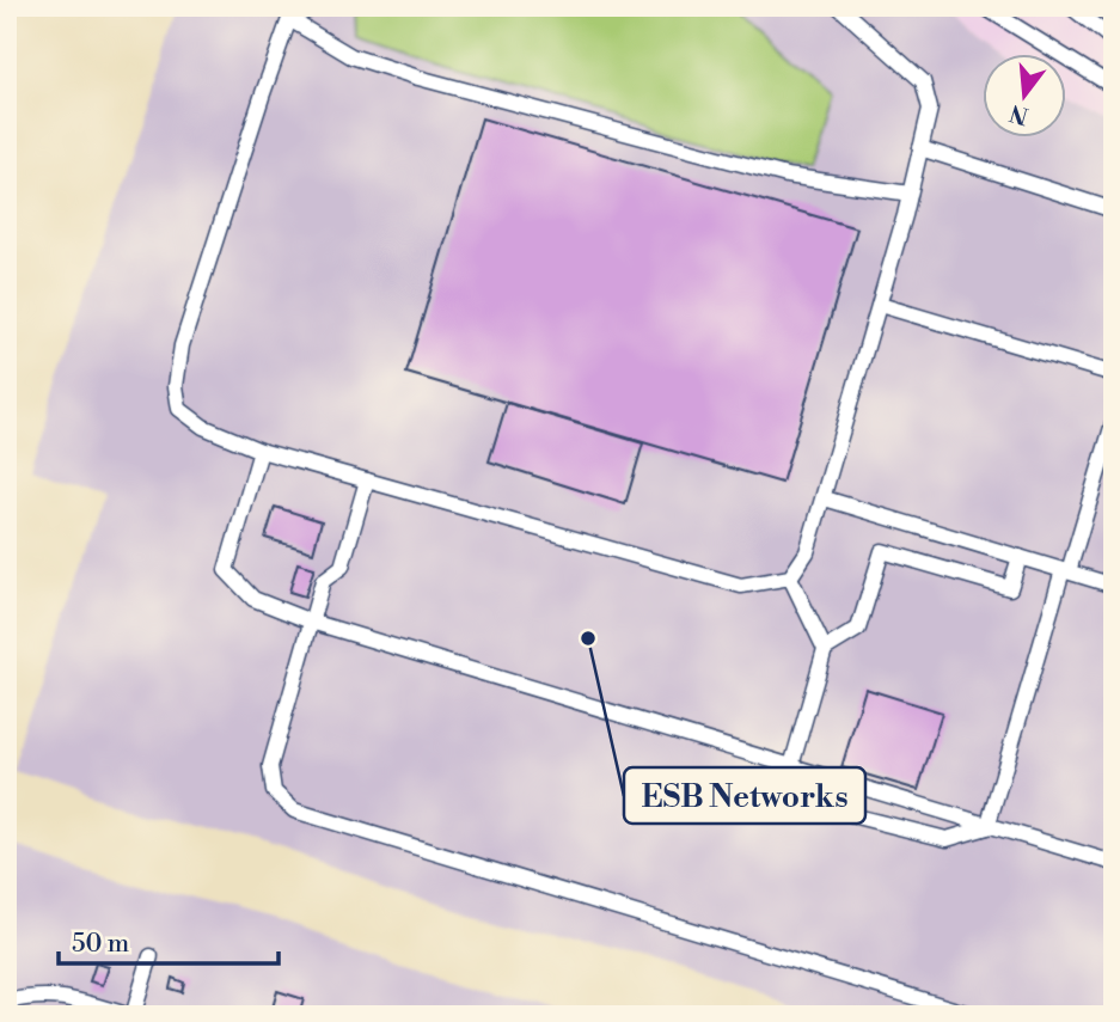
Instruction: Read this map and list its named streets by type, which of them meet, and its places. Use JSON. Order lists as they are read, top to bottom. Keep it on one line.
{"places":["ESB Networks"],"scale_bar":"50 m","north":"bottom"}
